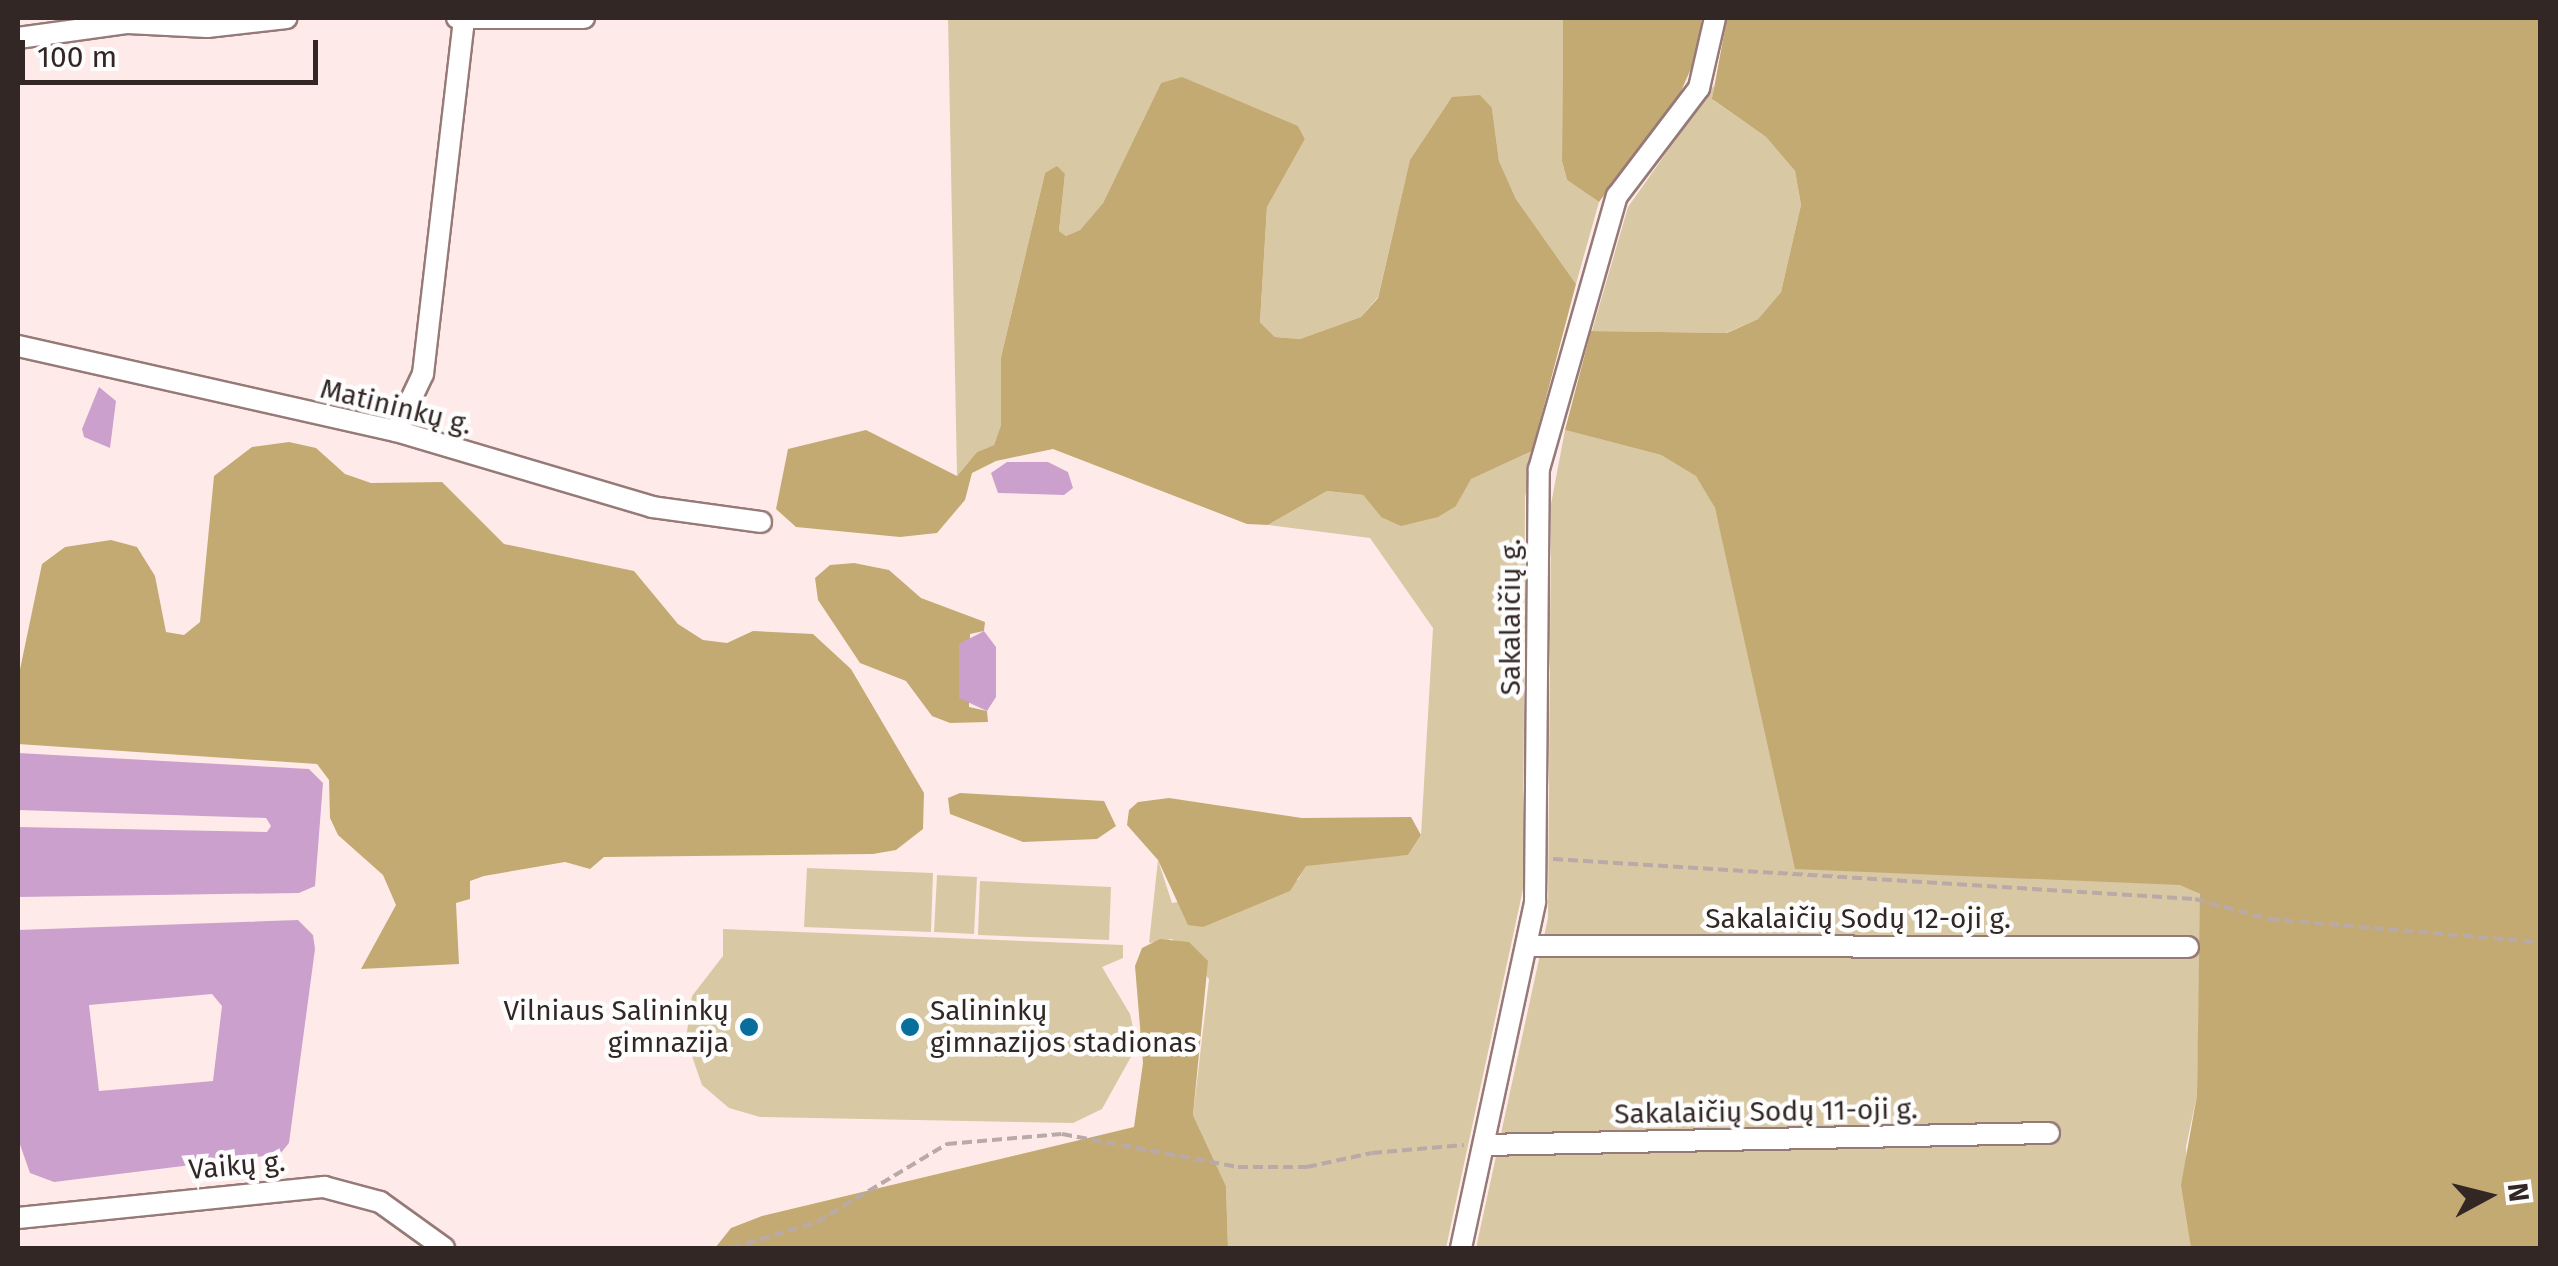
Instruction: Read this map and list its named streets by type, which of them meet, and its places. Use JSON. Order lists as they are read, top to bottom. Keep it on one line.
{"streets":{"street":["Matininkų g.","Sakalaičių g.","Sakalaičių Sodų 12-oji g.","Sakalaičių Sodų 11-oji g.","Vaikų g."]},"crossings":[["Sakalaičių g.","Sakalaičių Sodų 12-oji g."],["Sakalaičių g.","Sakalaičių Sodų 11-oji g."]],"places":["Vilniaus Salininkų gimnazija","Salininkų gimnazijos stadionas"],"scale_bar":"100 m","north":"right"}
